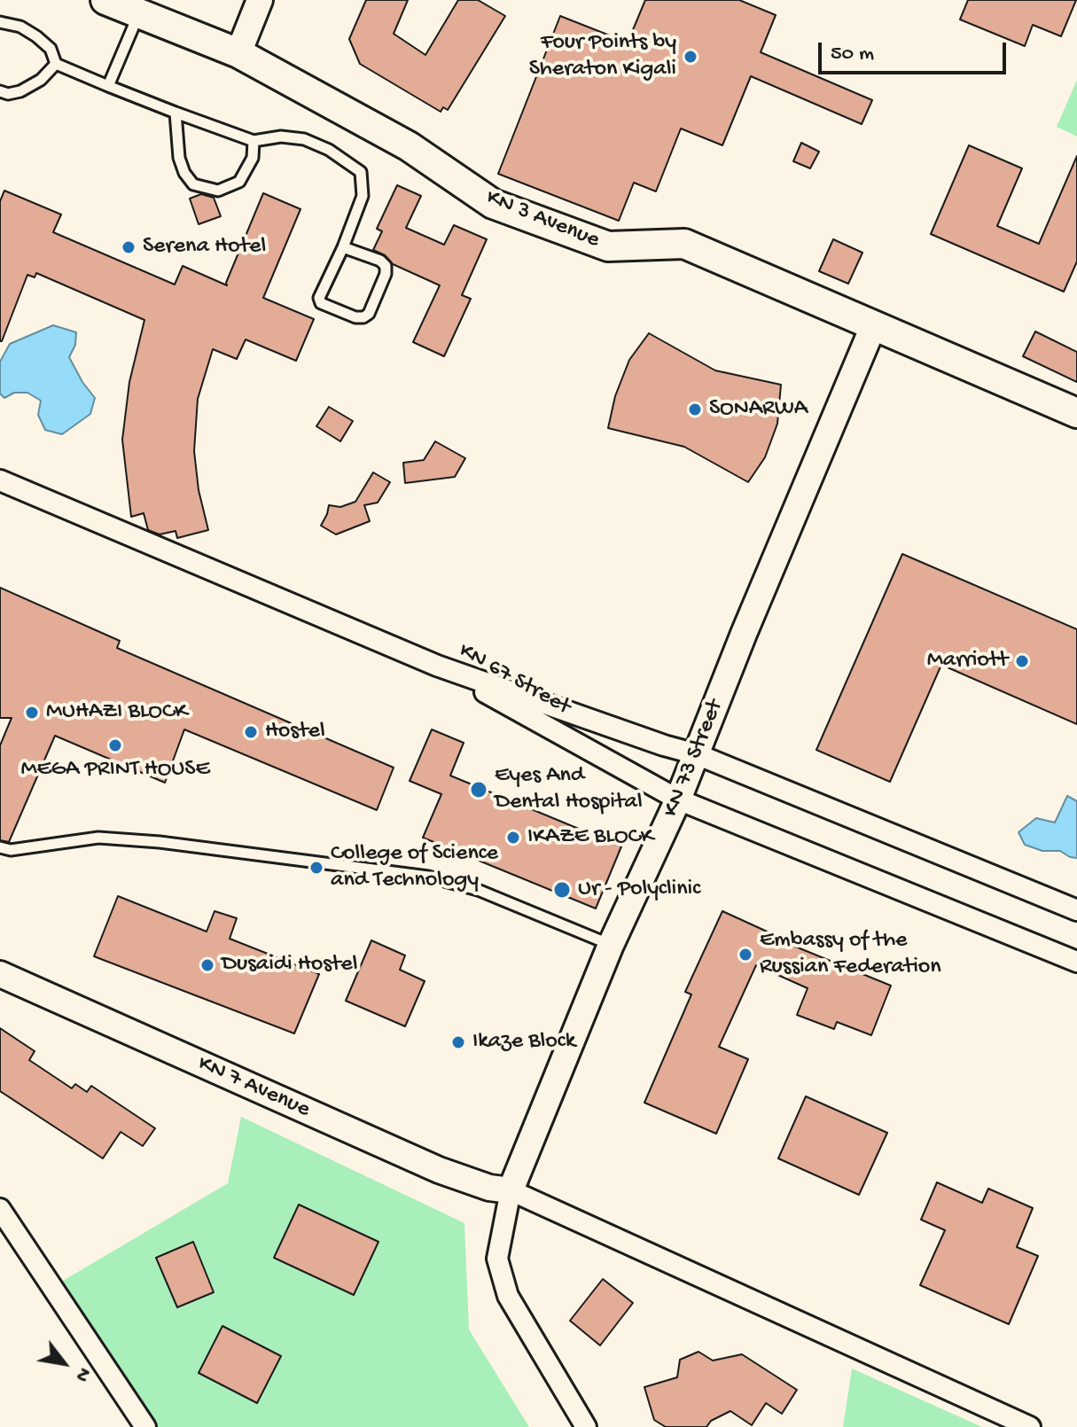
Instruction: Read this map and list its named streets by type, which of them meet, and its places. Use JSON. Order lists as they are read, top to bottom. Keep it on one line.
{"streets":{"main road":["KN 3 Avenue"],"street":["KN 67 Street","KN 73 Street","KN 7 Avenue"]},"crossings":[["KN 3 Avenue","KN 73 Street"],["KN 67 Street","KN 73 Street"],["KN 73 Street","KN 7 Avenue"]],"places":["Four Points by Sheraton Kigali","Serena Hotel","SONARWA","Marriott","MUHAZI BLOCK","Hostel","MEGA PRINT HOUSE","Eyes And Dental Hospital","IKAZE BLOCK","College of Science and Technology","Ur - Polyclinic","Embassy of the Russian Federation","Dusaidi Hostel","Ikaze Block"],"scale_bar":"50 m","north":"bottom right"}
